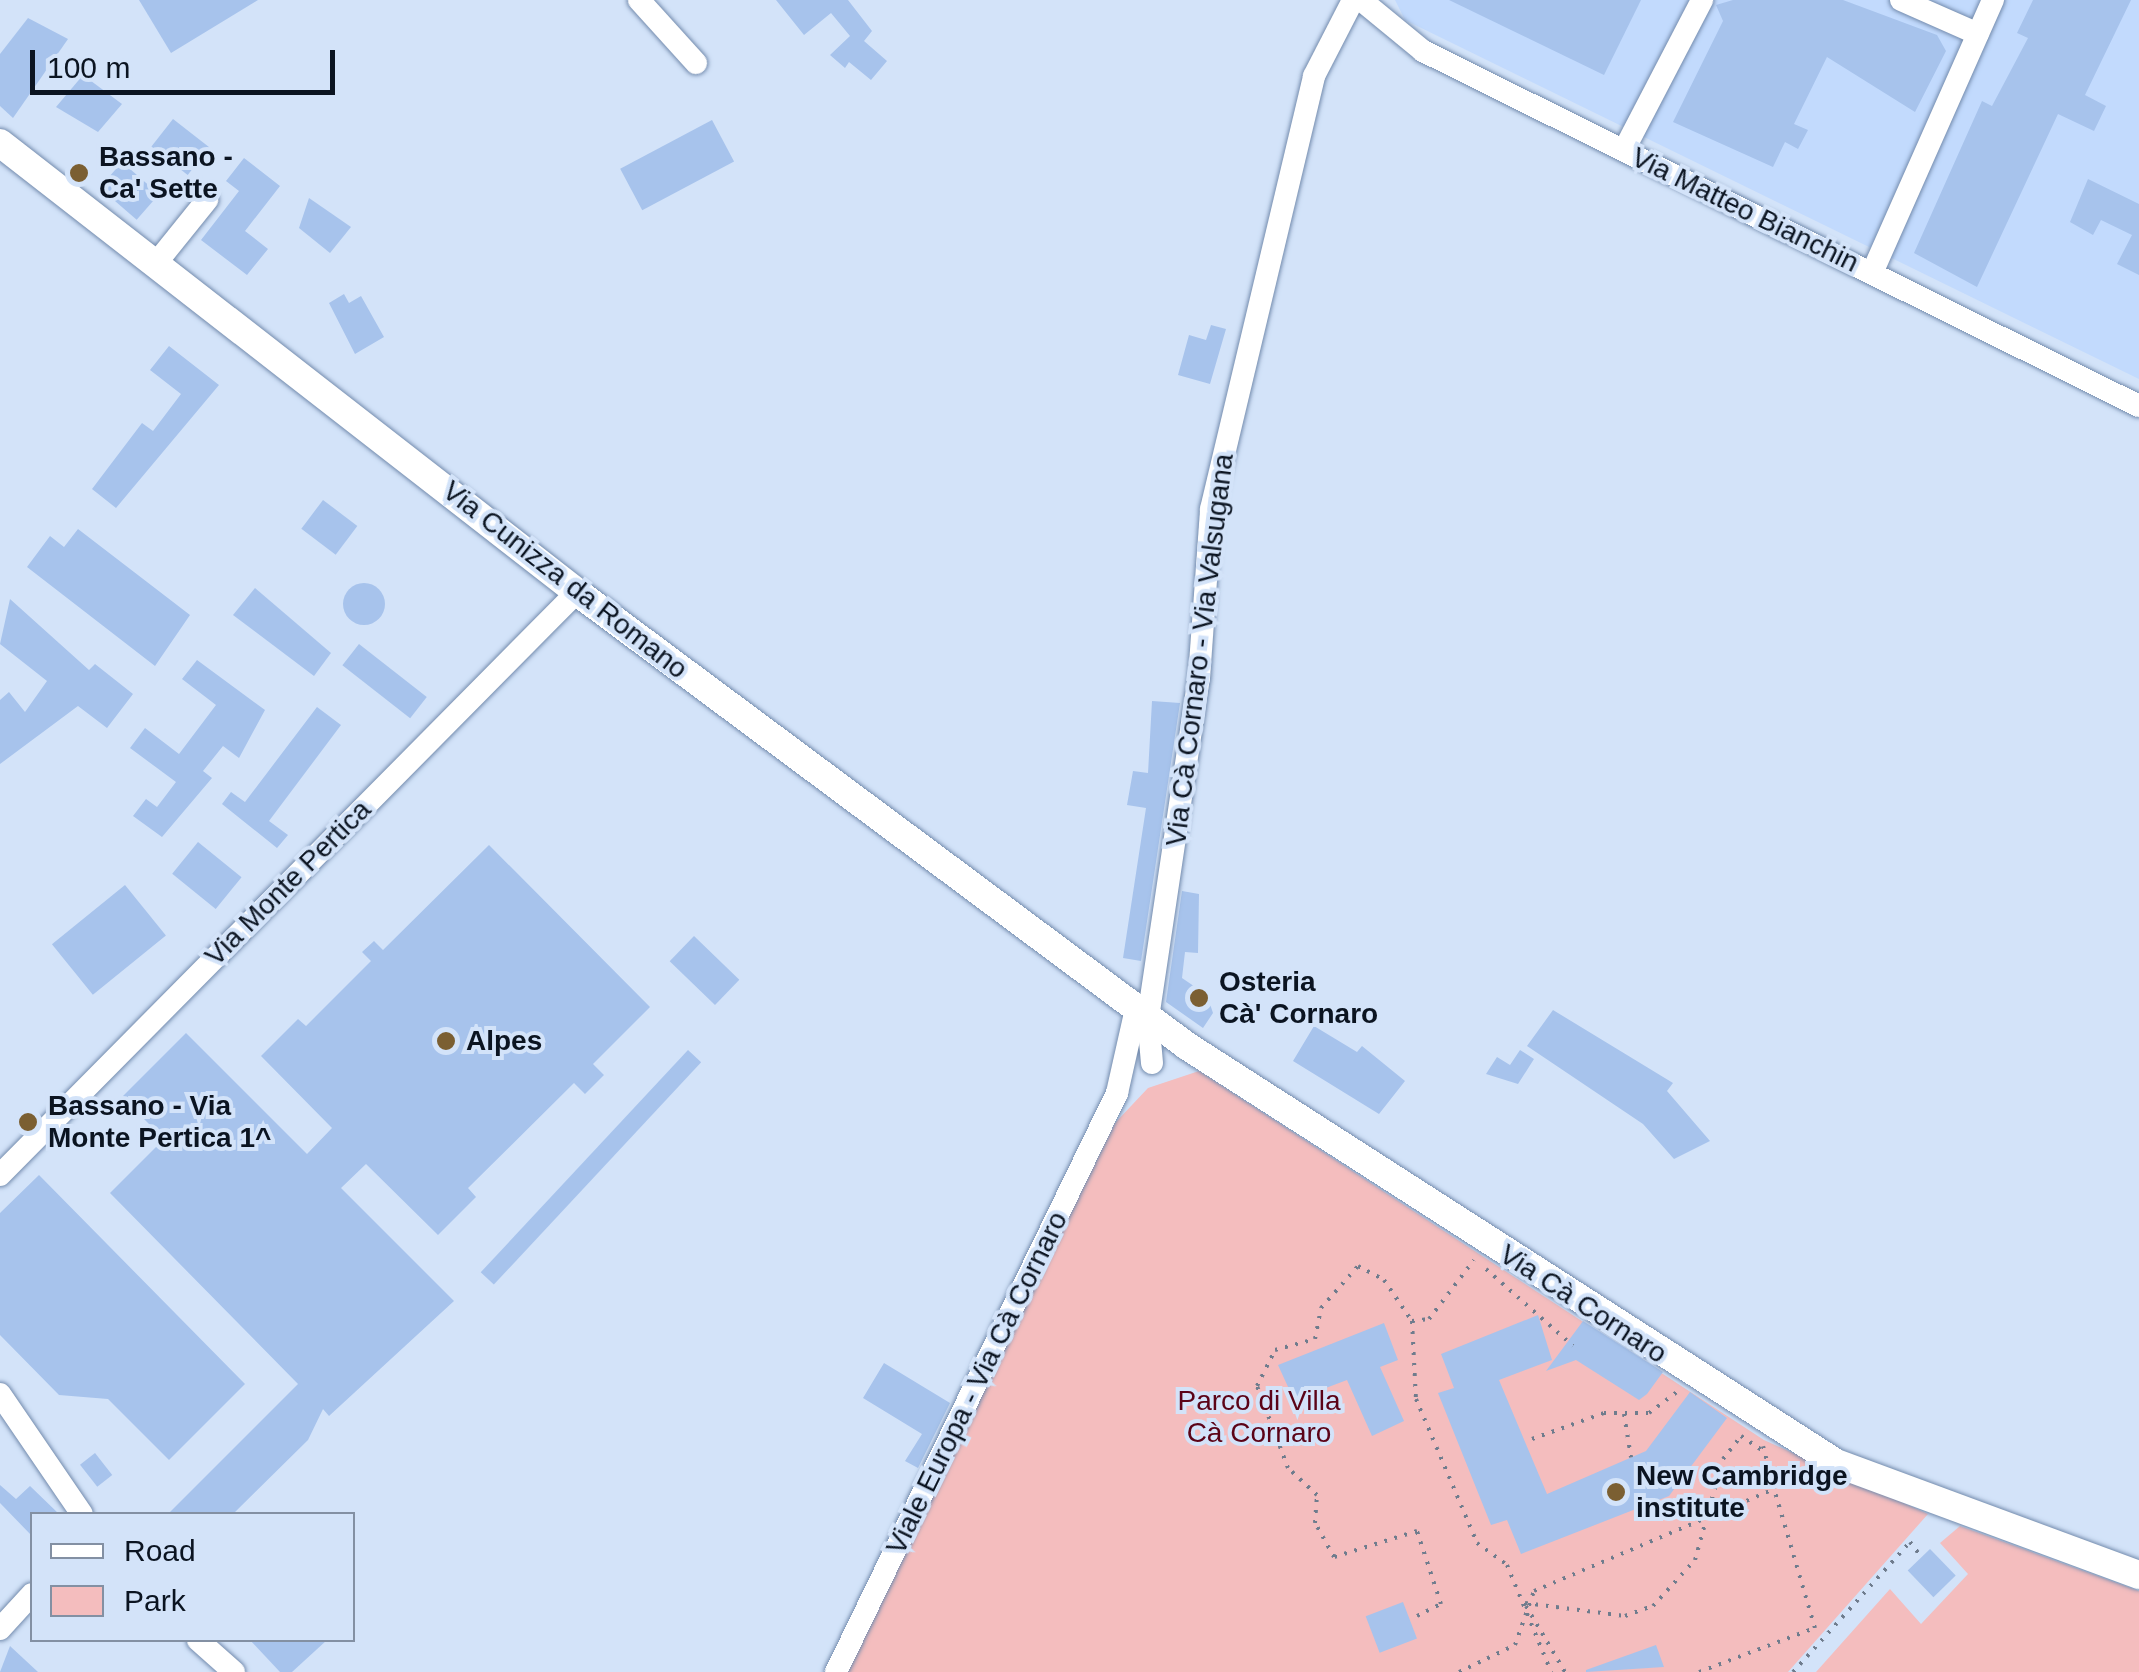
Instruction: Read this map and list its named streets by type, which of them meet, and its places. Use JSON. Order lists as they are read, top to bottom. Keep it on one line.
{"streets":{"main road":["Via Cunizza da Romano","Via Cà Cornaro"],"street":["Via Matteo Bianchin","Via Cà Cornaro - Via Valsugana","Via Monte Pertica","Viale Europa - Via Cà Cornaro"]},"crossings":[["Via Cunizza da Romano","Via Cà Cornaro - Via Valsugana"],["Via Cunizza da Romano","Via Monte Pertica"],["Via Cunizza da Romano","Via Cà Cornaro"],["Via Cà Cornaro - Via Valsugana","Via Cà Cornaro"]],"parks":["Parco di Villa Cà Cornaro"],"places":["Bassano - Ca' Sette","Osteria Cà' Cornaro","Alpes","Bassano - Via Monte Pertica 1^","New Cambridge institute"],"legend":["Road","Park"],"scale_bar":"100 m"}
